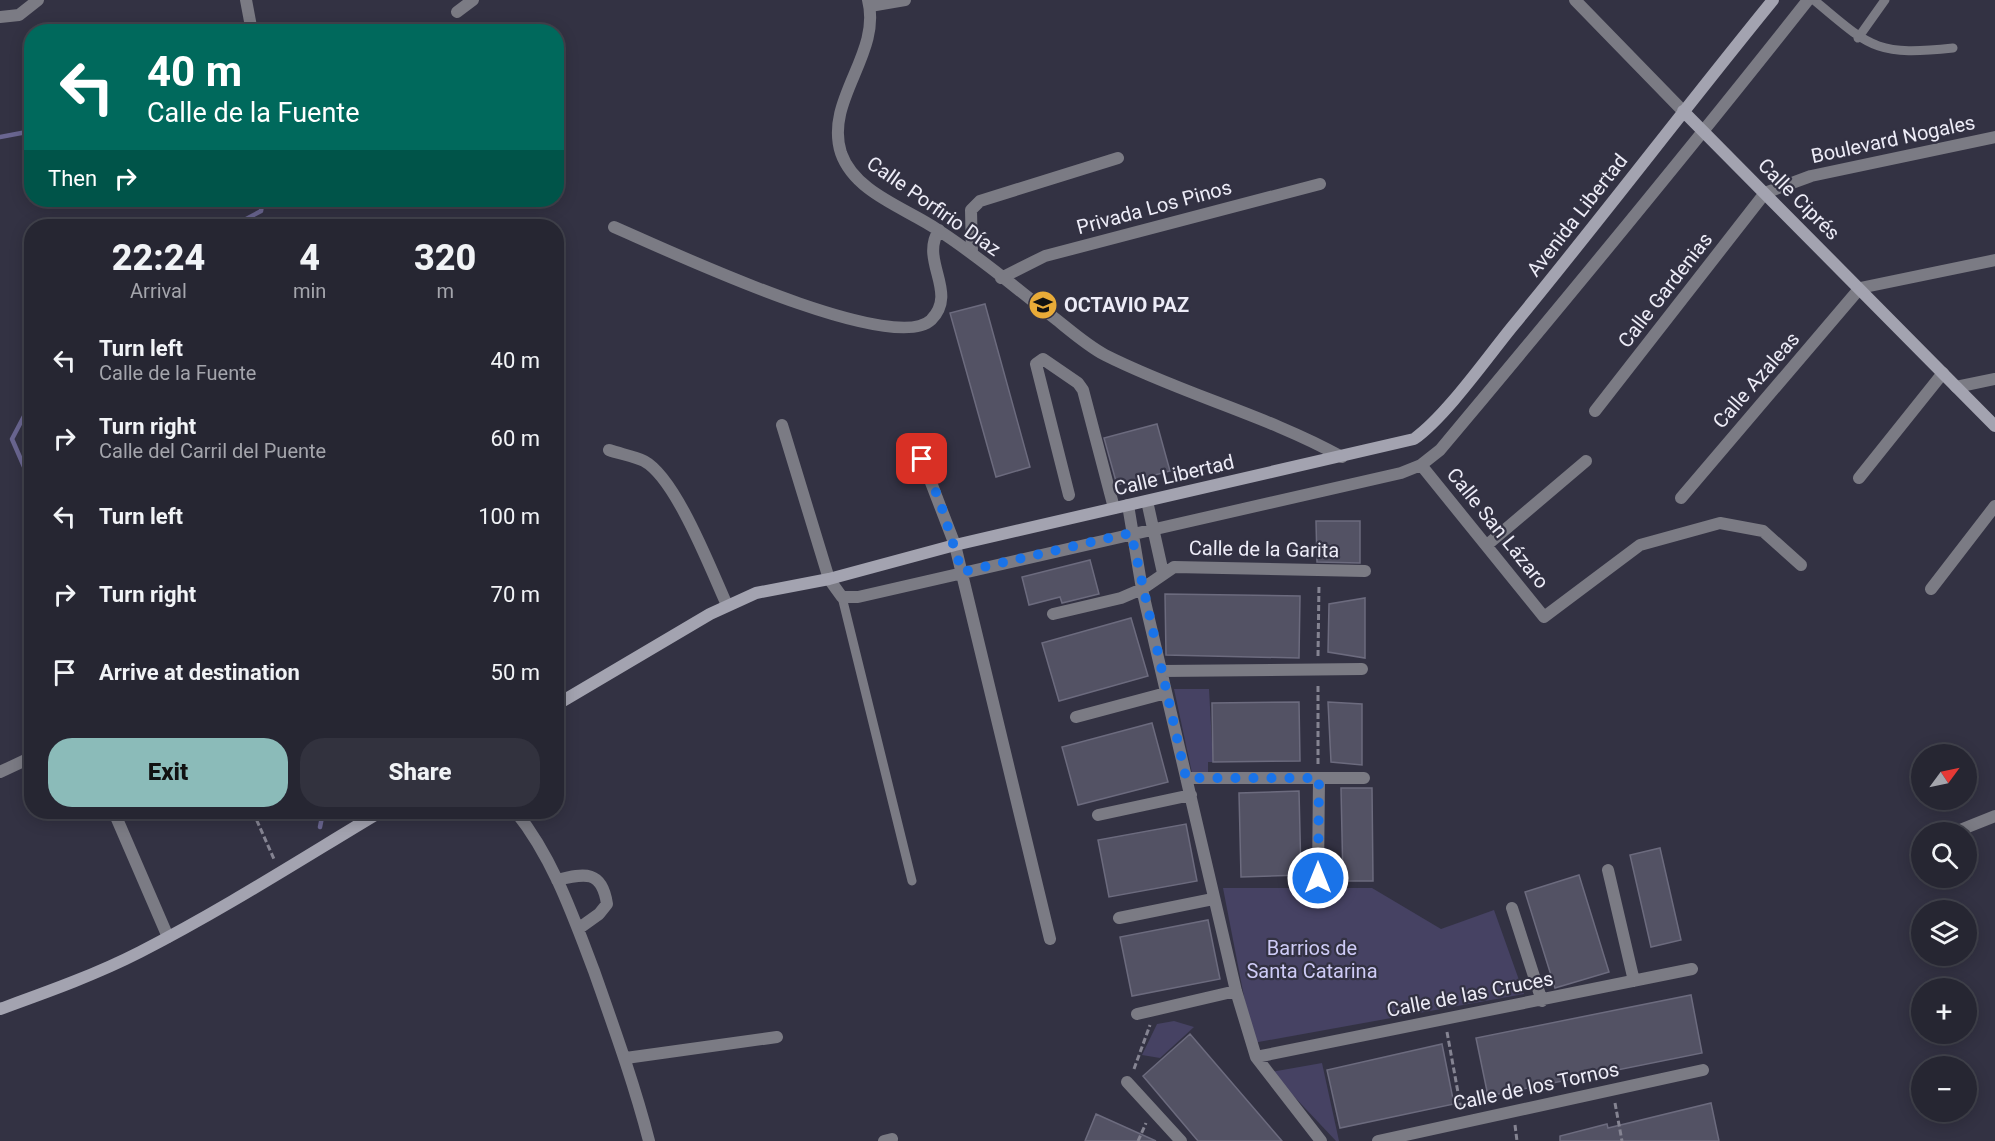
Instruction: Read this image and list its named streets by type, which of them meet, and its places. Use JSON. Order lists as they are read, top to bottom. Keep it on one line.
{"streets":{"main road":["Calle Ciprés","Avenida Libertad","Calle Libertad"],"street":["Boulevard Nogales","Calle Porfirio Díaz","Privada Los Pinos","Calle Gardenias","Calle Azaleas","Calle San Lázaro","Calle de la Garita","Calle de las Cruces","Calle de los Tornos"]},"crossings":[["Boulevard Nogales","Calle Ciprés"],["Boulevard Nogales","Calle Gardenias"],["Calle Ciprés","Avenida Libertad"],["Calle Ciprés","Calle Gardenias"],["Calle Ciprés","Calle Azaleas"],["Calle Porfirio Díaz","Privada Los Pinos"],["Calle Porfirio Díaz","Calle Libertad"],["Avenida Libertad","Calle Libertad"]],"parks":["Barrios de Santa Catarina"],"places":{"school or university":["OCTAVIO PAZ"]},"north":"top right","page":{"turn":["40 m","Calle de la Fuente"],"then":"Then","eta":["22:24","Arrival","4","min","320","m"],"list":[{"name":"Turn left","note":"Calle de la Fuente","value":"40 m"},{"name":"Turn right","note":"Calle del Carril del Puente","value":"60 m"},{"name":"Turn left","value":"100 m"},{"name":"Turn right","value":"70 m"},{"name":"Arrive at destination","value":"50 m"}],"buttons":["Exit","Share"],"map_buttons":["+","−"]}}
